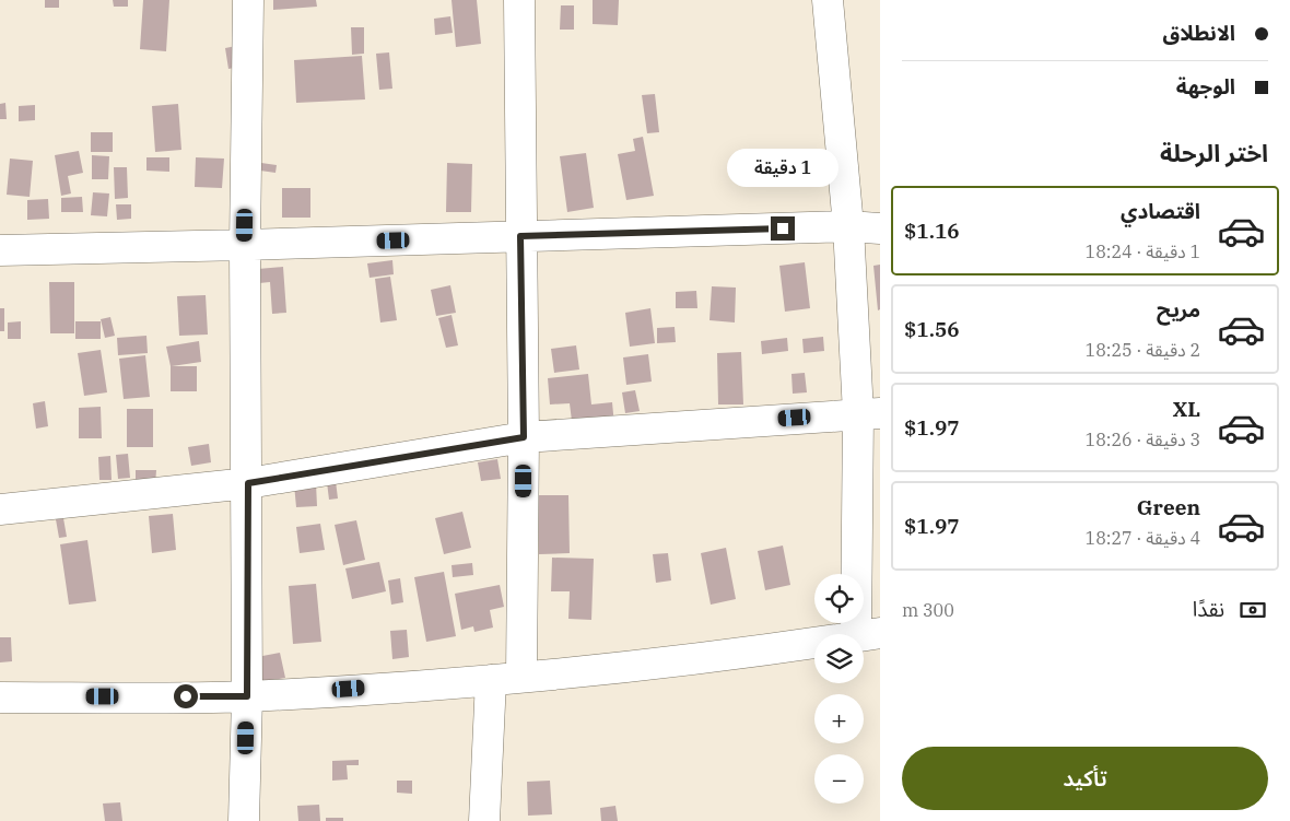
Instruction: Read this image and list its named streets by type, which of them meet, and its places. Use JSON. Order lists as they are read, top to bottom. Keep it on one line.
{"page":{"banner":["الانطلاق","الوجهة"],"heading":"اختر الرحلة","bubble":"1 دقيقة","list":[{"name":"اقتصادي","note":"1 دقيقة · 18:24","value":"$1.16"},{"name":"مريح","note":"2 دقيقة · 18:25","value":"$1.56"},{"name":"XL","note":"3 دقيقة · 18:26","value":"$1.97"},{"name":"Green","note":"4 دقيقة · 18:27","value":"$1.97"}],"map_buttons":["+","−"],"pay":["نقدًا","300 m"],"buttons":"تأكيد"}}
